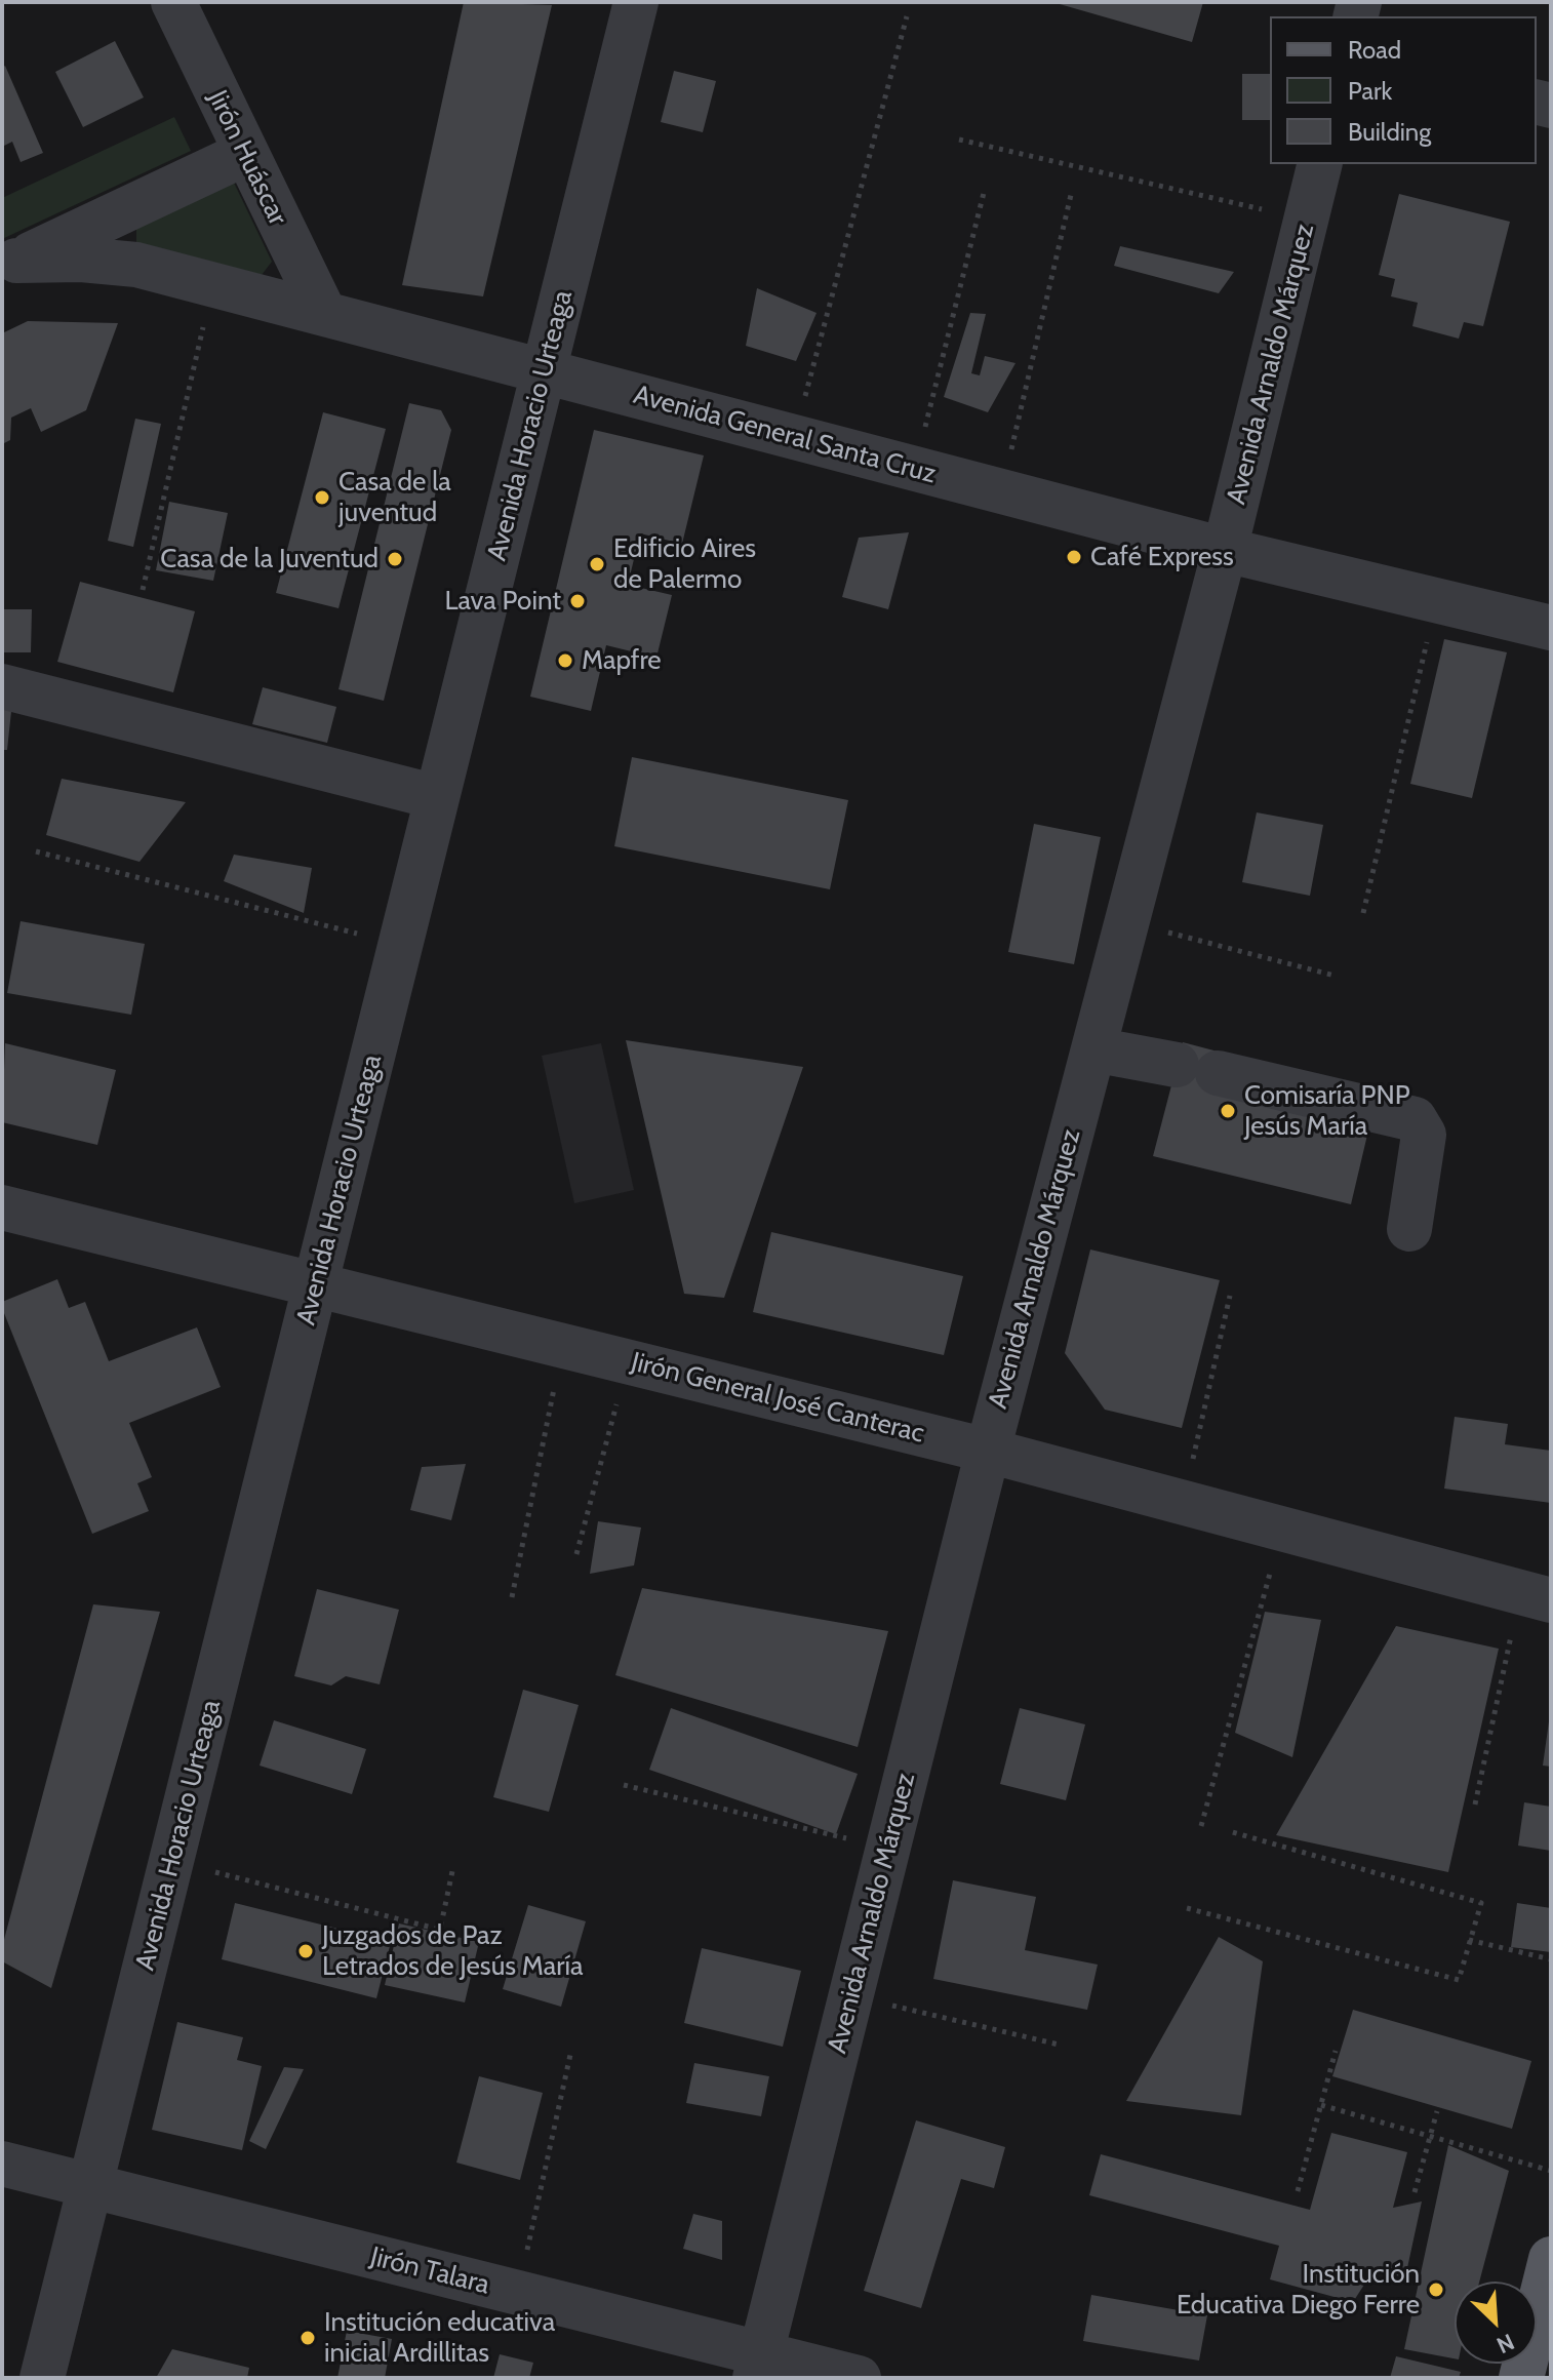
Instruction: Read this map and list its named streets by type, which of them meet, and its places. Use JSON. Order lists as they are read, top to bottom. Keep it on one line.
{"streets":{"street":["Jirón Huáscar","Avenida Arnaldo Márquez","Avenida Horacio Urteaga","Avenida General Santa Cruz","Jirón General José Canterac","Jirón Talara"]},"crossings":[["Jirón Huáscar","Avenida General Santa Cruz"],["Avenida Arnaldo Márquez","Avenida General Santa Cruz"],["Avenida Arnaldo Márquez","Jirón General José Canterac"],["Avenida Arnaldo Márquez","Jirón Talara"],["Avenida Horacio Urteaga","Avenida General Santa Cruz"],["Avenida Horacio Urteaga","Jirón General José Canterac"],["Avenida Horacio Urteaga","Jirón Talara"]],"places":["Casa de la juventud","Café Express","Casa de la Juventud","Edificio Aires de Palermo","Lava Point","Mapfre","Comisaría PNP Jesús María","Juzgados de Paz Letrados de Jesús María","Institución Educativa Diego Ferre","Institución educativa inicial Ardillitas"],"legend":["Road","Park","Building"],"north":"bottom right"}
